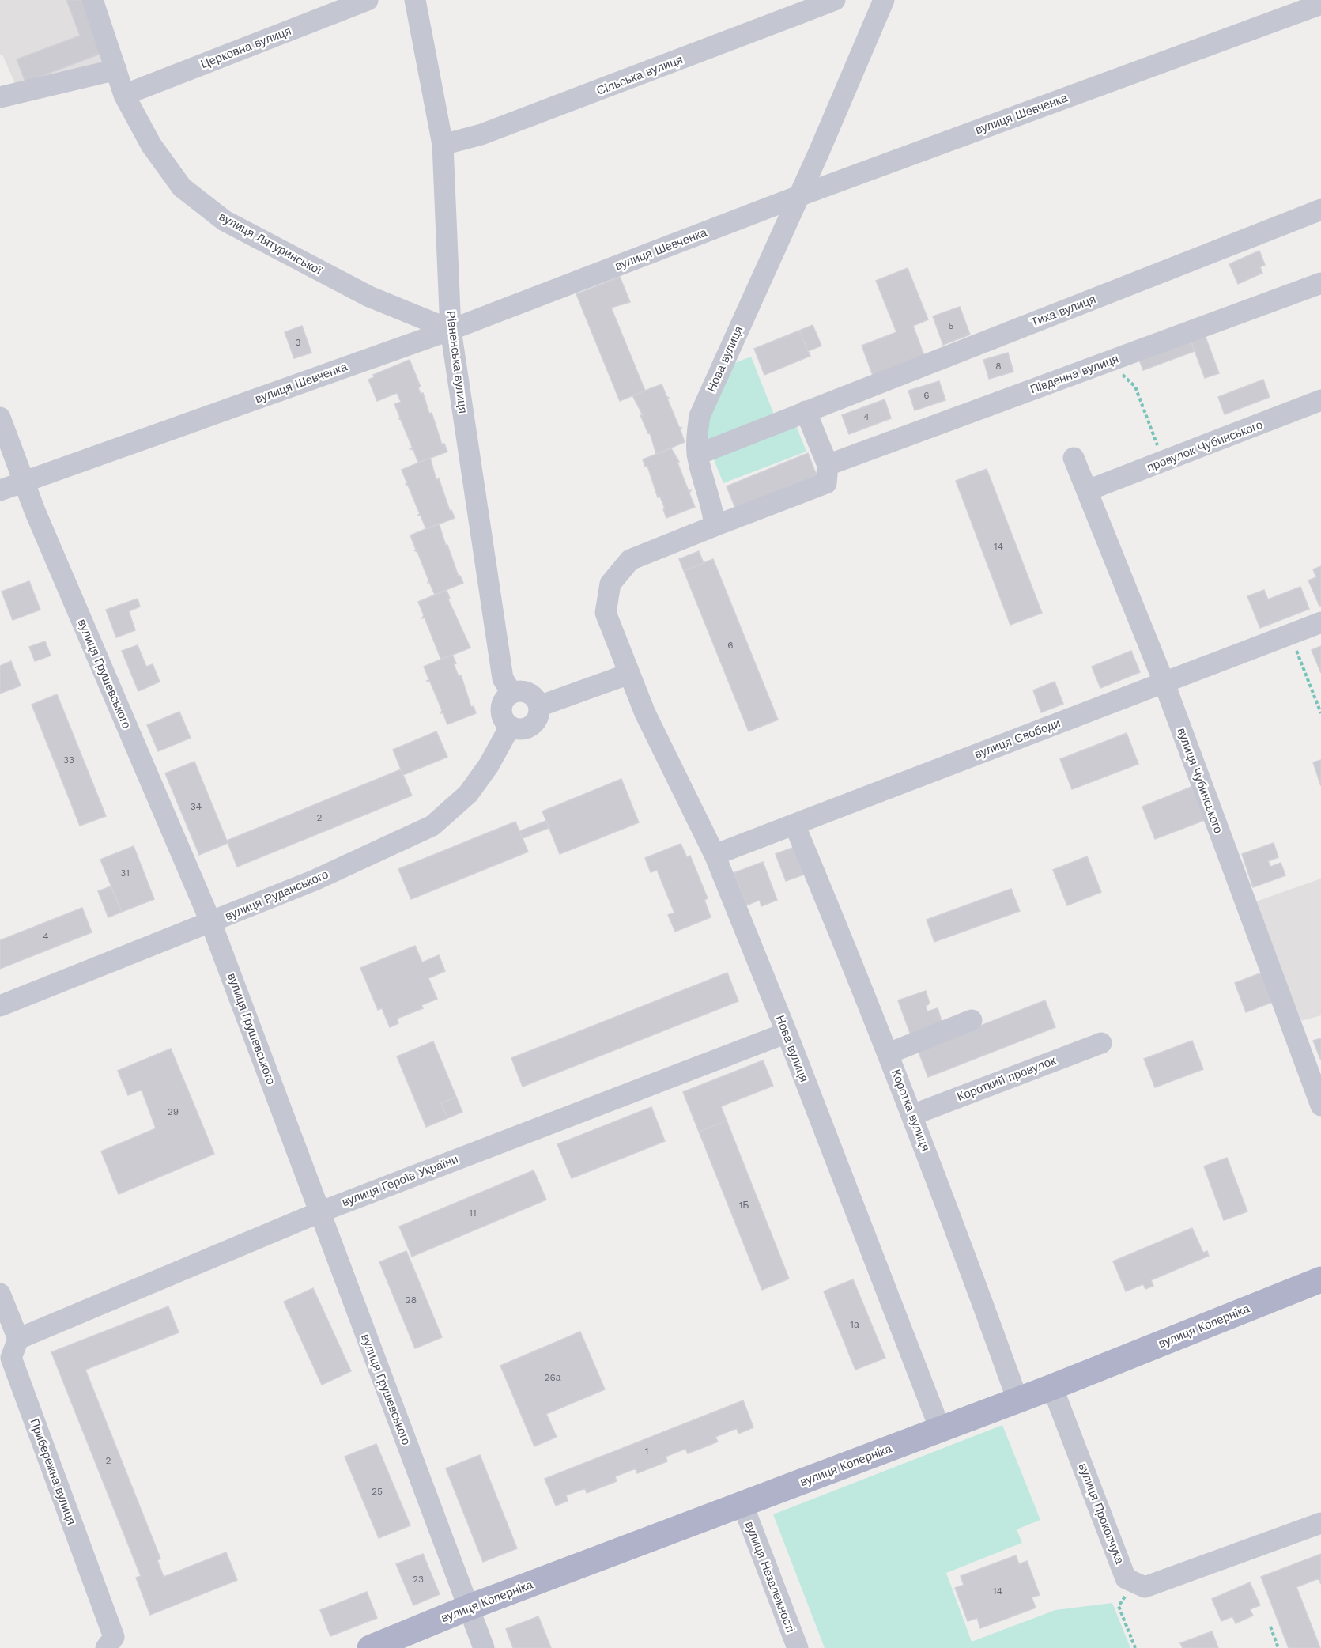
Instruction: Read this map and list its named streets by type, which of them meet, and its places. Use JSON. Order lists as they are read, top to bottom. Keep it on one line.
{"streets":{"main road":["вулиця Коперніка"],"street":["Церковна вулиця","Сільська вулиця","вулиця Шевченка","вулиця Лятуринської","Тиха вулиця","Нова вулиця","Рівненська вулиця","Південна вулиця","провулок Чубинського","вулиця Грушевського","вулиця Свободи","вулиця Чубинського","вулиця Руданського","Короткий провулок","Коротка вулиця","вулиця Героїв України","Прибережна вулиця","вулиця Прокопчука","вулиця Незалежності"]},"crossings":[["Церковна вулиця","вулиця Лятуринської"],["Сільська вулиця","Рівненська вулиця"],["вулиця Шевченка","вулиця Лятуринської"],["вулиця Шевченка","Нова вулиця"],["вулиця Шевченка","Рівненська вулиця"],["вулиця Шевченка","вулиця Грушевського"],["вулиця Лятуринської","Рівненська вулиця"],["Тиха вулиця","Нова вулиця"],["Нова вулиця","вулиця Свободи"],["Нова вулиця","вулиця Героїв України"],["Нова вулиця","вулиця Коперніка"],["Рівненська вулиця","вулиця Руданського"],["провулок Чубинського","вулиця Чубинського"],["вулиця Грушевського","вулиця Руданського"],["вулиця Грушевського","вулиця Героїв України"],["вулиця Грушевського","вулиця Коперніка"],["вулиця Свободи","вулиця Чубинського"],["вулиця Свободи","Коротка вулиця"],["Короткий провулок","Коротка вулиця"],["Коротка вулиця","вулиця Коперніка"],["вулиця Героїв України","Прибережна вулиця"],["вулиця Коперніка","вулиця Прокопчука"],["вулиця Коперніка","вулиця Незалежності"]],"house_numbers":["5","3","8","6","4","14","6","33","34","2","31","4","29","1Б","11","28","1а","26а","1","2","25","23","14"]}
